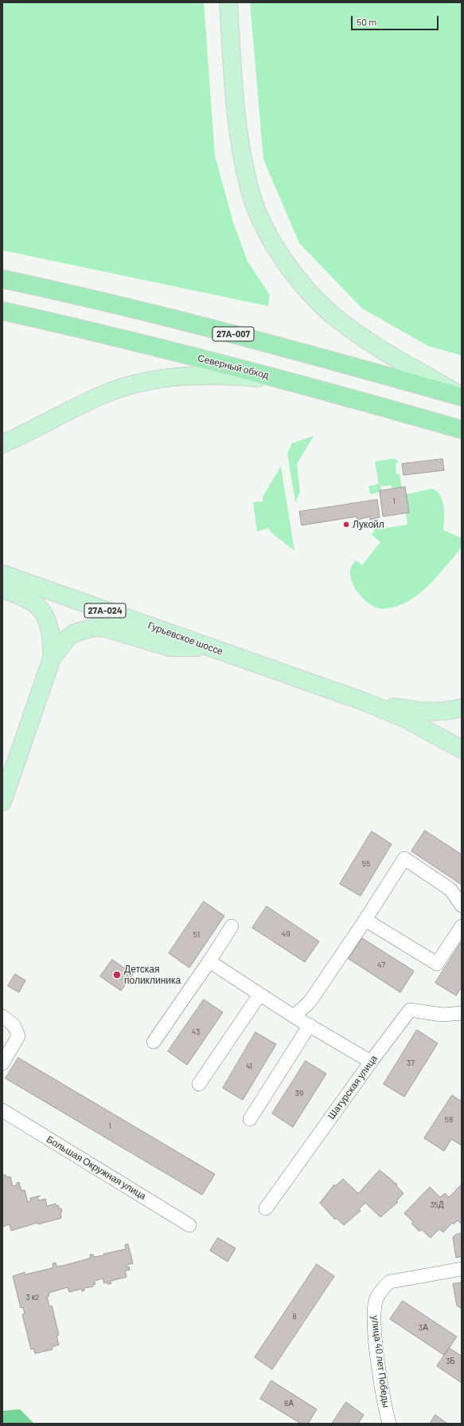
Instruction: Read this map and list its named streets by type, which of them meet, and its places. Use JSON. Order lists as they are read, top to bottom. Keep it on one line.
{"streets":{"highway":["27А-007","Северный обход"],"main road":["27А-024","Гурьевское шоссе"],"street":["Шатурская улица","Большая Окружная улица","улица 40 лет Победы"]},"places":["Лукойл","Детская поликлиника"],"house_numbers":["1","55","49","51","47","43","37","41","39","58","1","35Д","3 к2","8","3А","3Б","8А"],"scale_bar":"50 m"}
